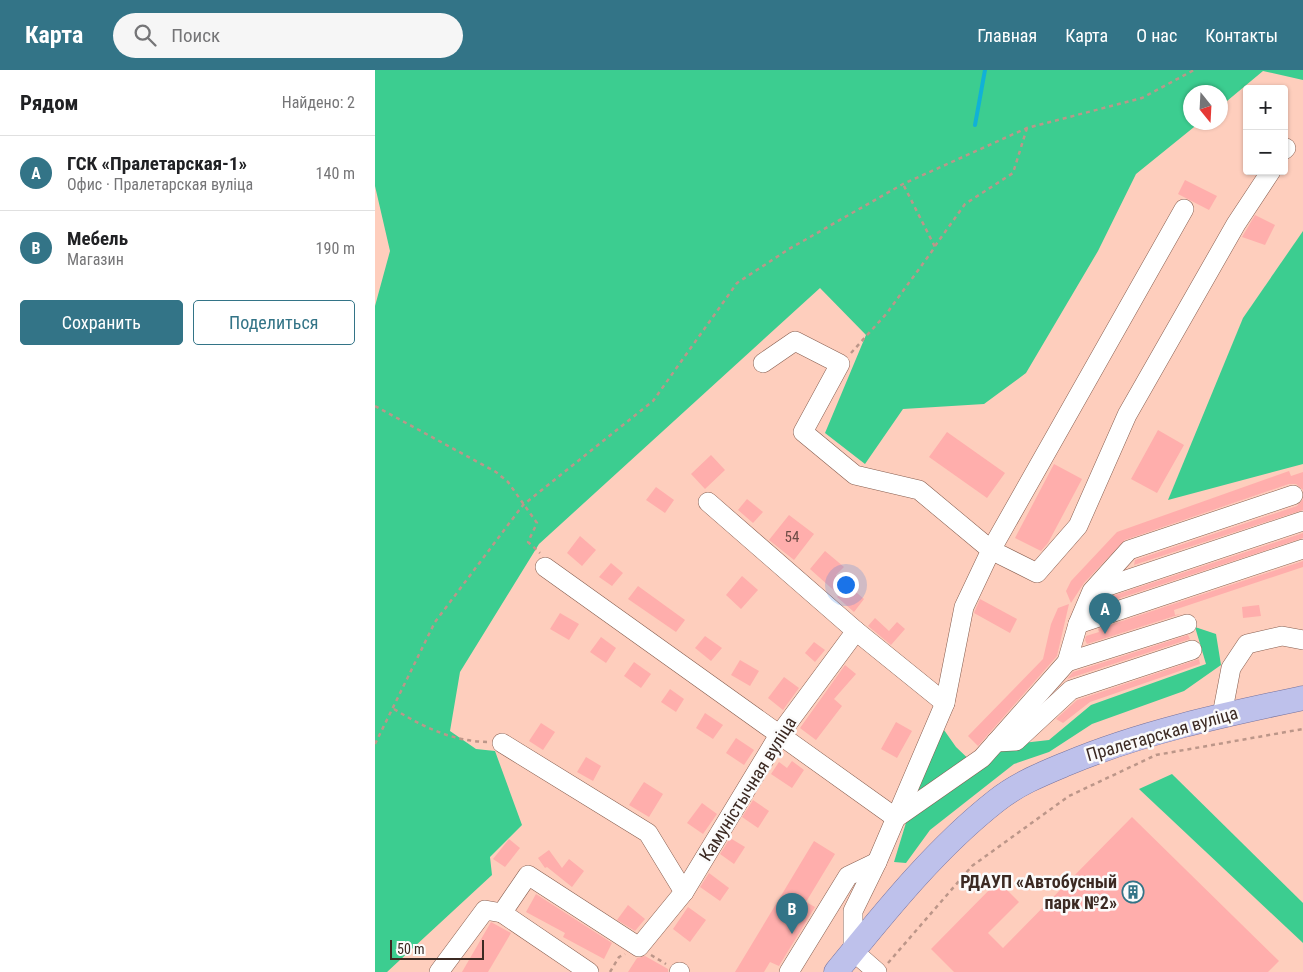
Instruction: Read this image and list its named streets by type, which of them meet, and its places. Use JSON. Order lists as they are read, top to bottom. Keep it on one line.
{"streets":{"main road":["Пралетарская вуліца"],"street":["Камуністычная вуліца"]},"places":{"building":["РДАУП «Автобусный парк №2»"]},"house_numbers":["54"],"scale_bar":"50 m","north":"bottom","page":{"header":"Карта","search":"Поиск","nav":["Главная","Карта","О нас","Контакты"],"heading":["Рядом","Найдено: 2"],"map_buttons":["+","−"],"list":[{"mark":"A","name":"ГСК «Пралетарская-1»","note":"Офис · Пралетарская вуліца","value":"140 m"},{"mark":"B","name":"Мебель","note":"Магазин","value":"190 m"}],"buttons":["Сохранить","Поделиться"],"pins":["A","B"],"scale":"50 m"}}
